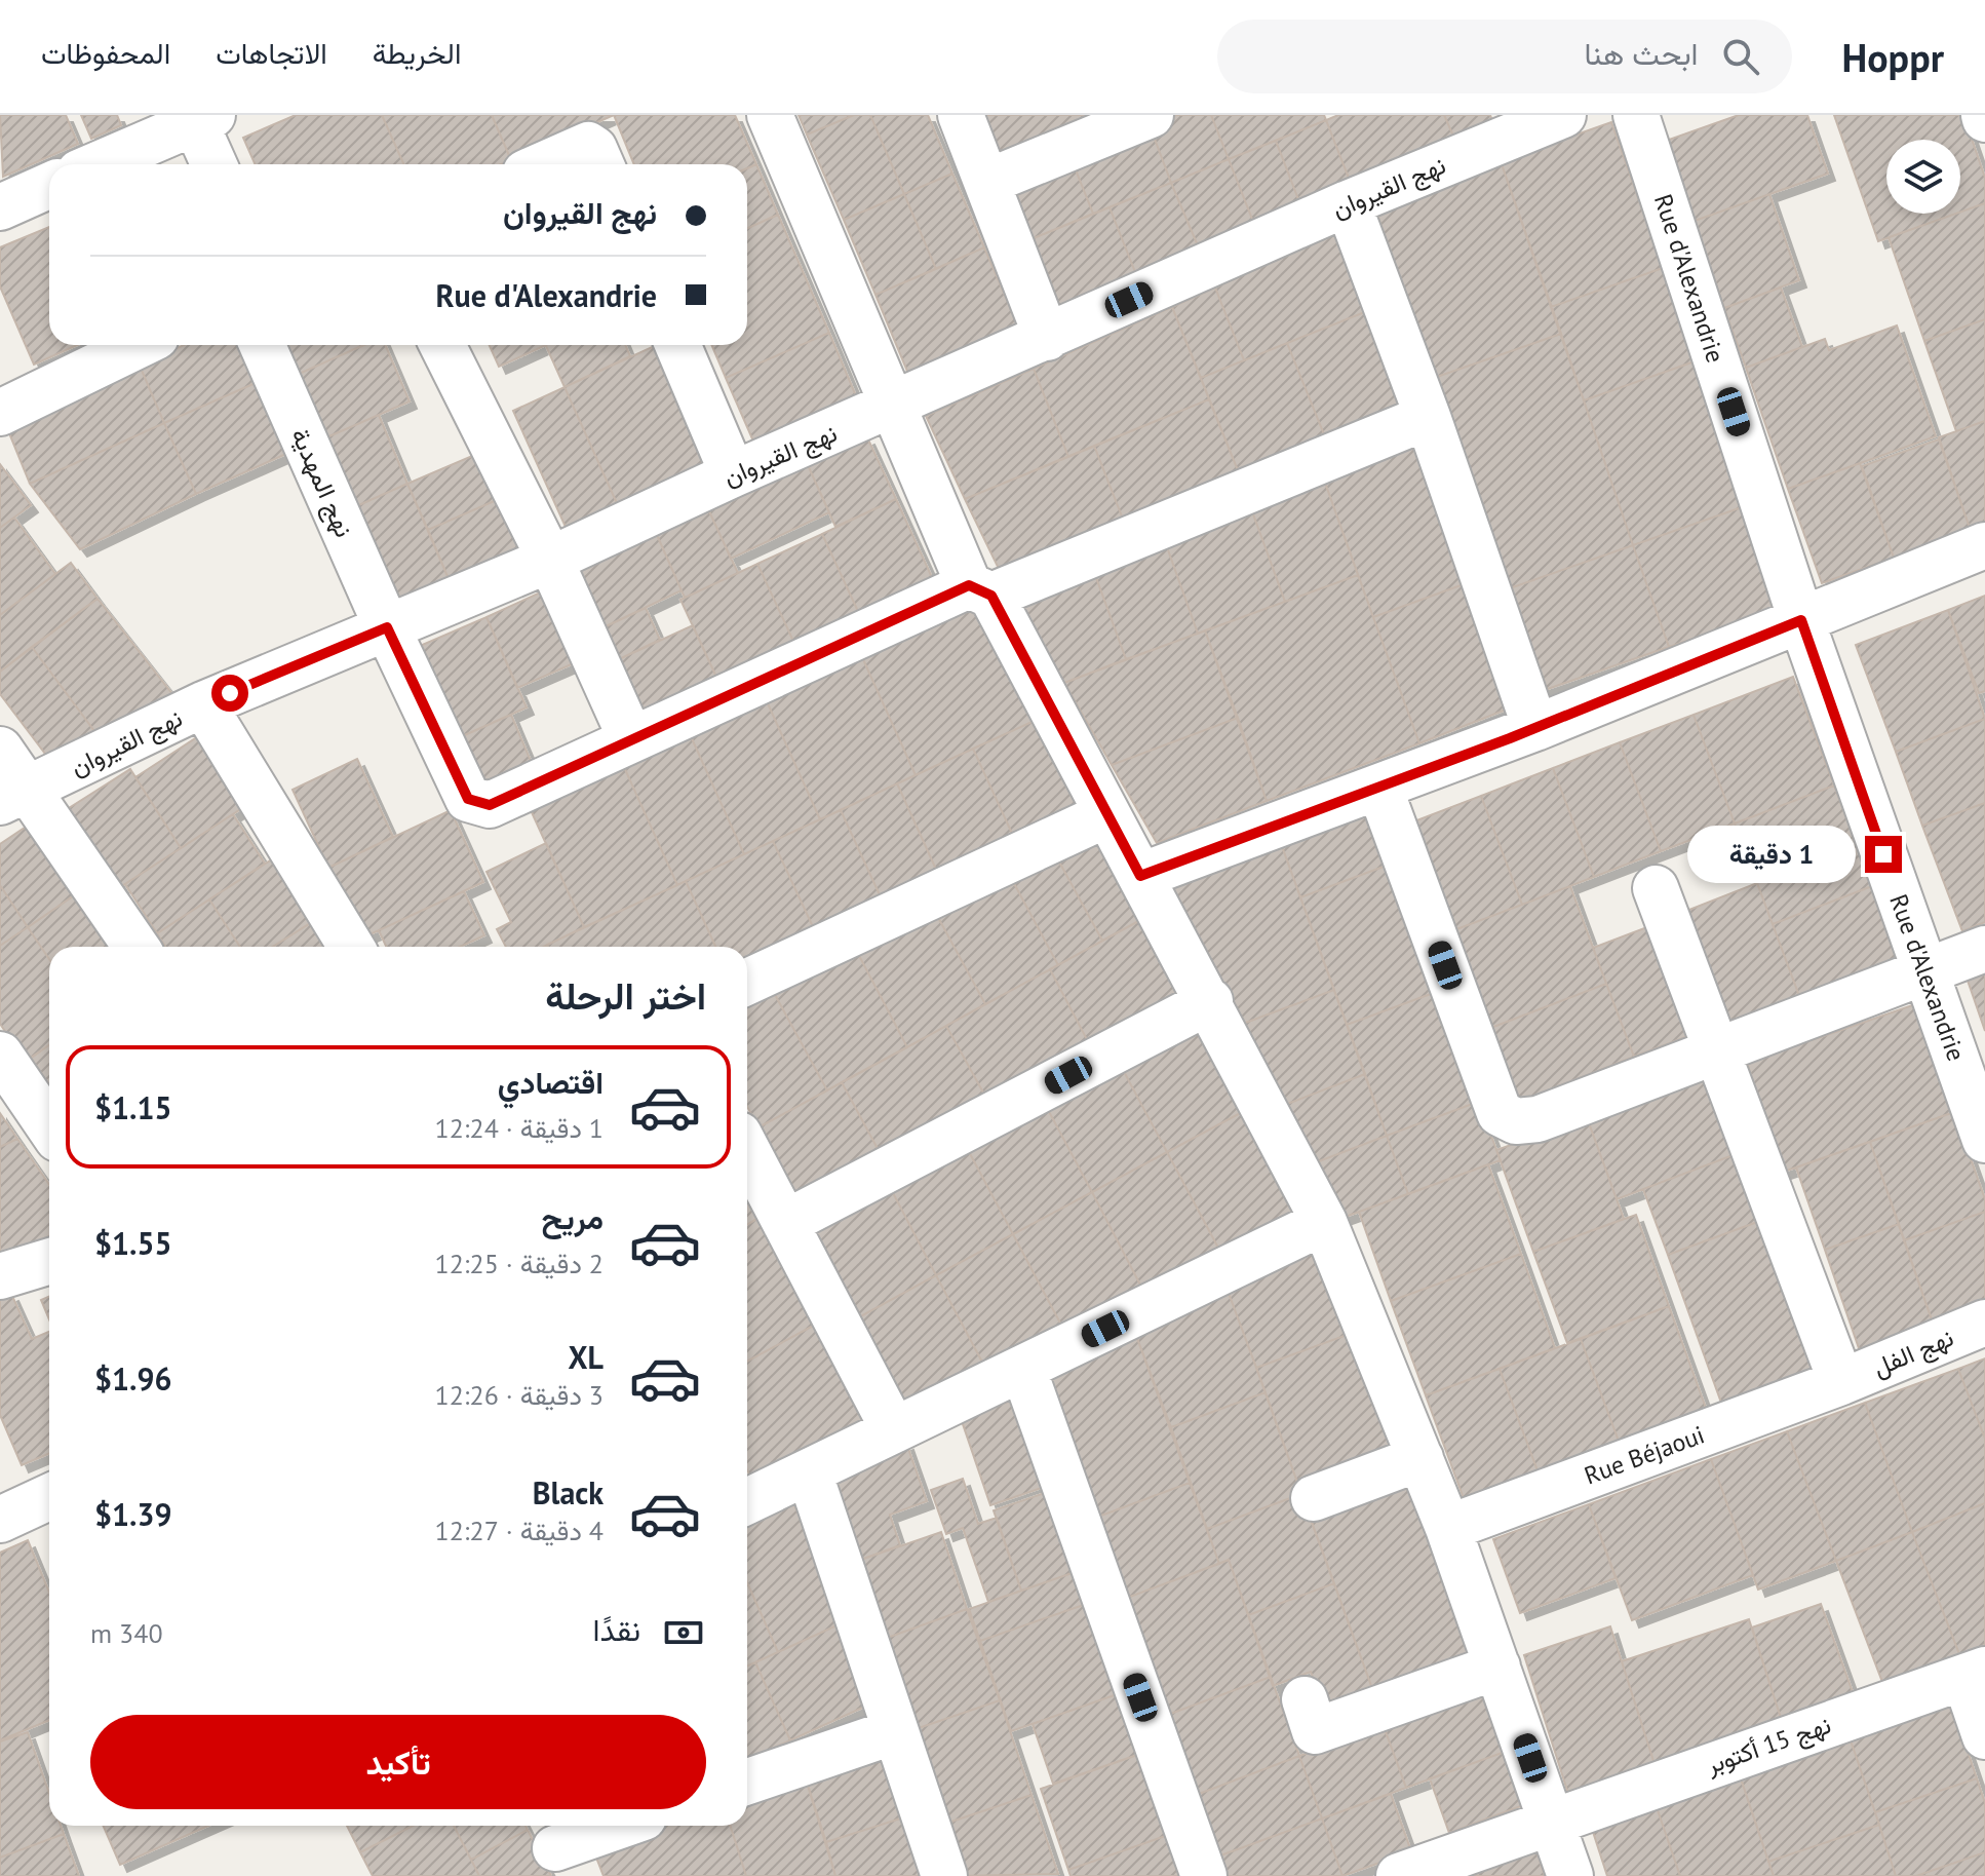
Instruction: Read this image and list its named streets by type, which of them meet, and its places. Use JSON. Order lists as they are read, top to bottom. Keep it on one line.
{"streets":{"street":["نهج القيروان","Rue d'Alexandrie","نهج المهدية","نهج الفل","Rue Béjaoui","نهج 15 أكتوبر"]},"crossings":[["نهج القيروان","نهج المهدية"],["نهج الفل","Rue Béjaoui"]],"page":{"header":"Hoppr","search":"ابحث هنا","nav":["الخريطة","الاتجاهات","المحفوظات"],"banner":["نهج القيروان","Rue d'Alexandrie"],"bubble":"1 دقيقة","heading":"اختر الرحلة","list":[{"name":"اقتصادي","note":"1 دقيقة · 12:24","value":"$1.15"},{"name":"مريح","note":"2 دقيقة · 12:25","value":"$1.55"},{"name":"XL","note":"3 دقيقة · 12:26","value":"$1.96"},{"name":"Black","note":"4 دقيقة · 12:27","value":"$1.39"}],"pay":["نقدًا","340 m"],"buttons":"تأكيد"}}
